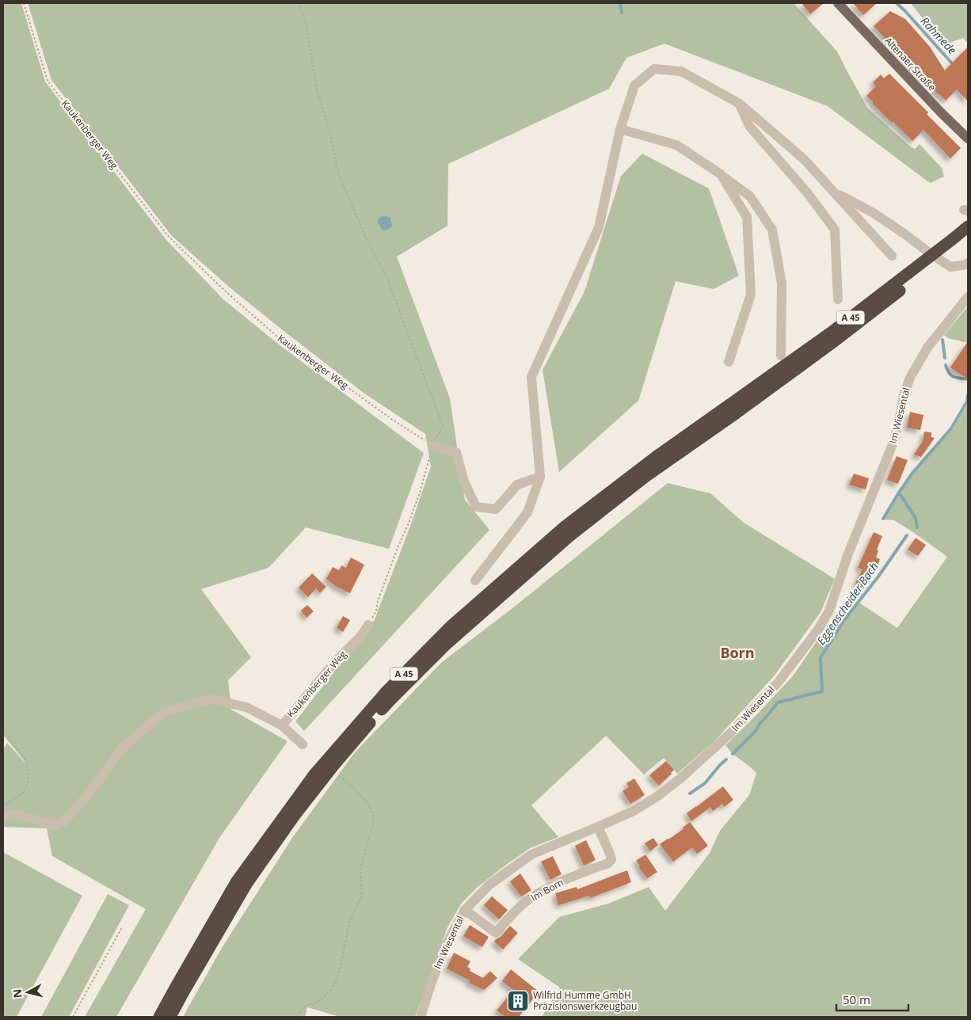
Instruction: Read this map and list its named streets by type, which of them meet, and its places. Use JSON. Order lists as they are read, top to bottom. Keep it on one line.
{"streets":{"highway":["A 45"],"main road":["Altenaer Straße"],"street":["Kaukenberger Weg","Im Wiesental","Im Born"]},"crossings":[["Im Wiesental","Im Born"]],"districts":["Born"],"water":["Rahmede","Eggenscheider Bach"],"places":{"building":["Wilfrid Humme GmbH Präzisionswerkzeugbau"]},"scale_bar":"50 m","north":"left"}
